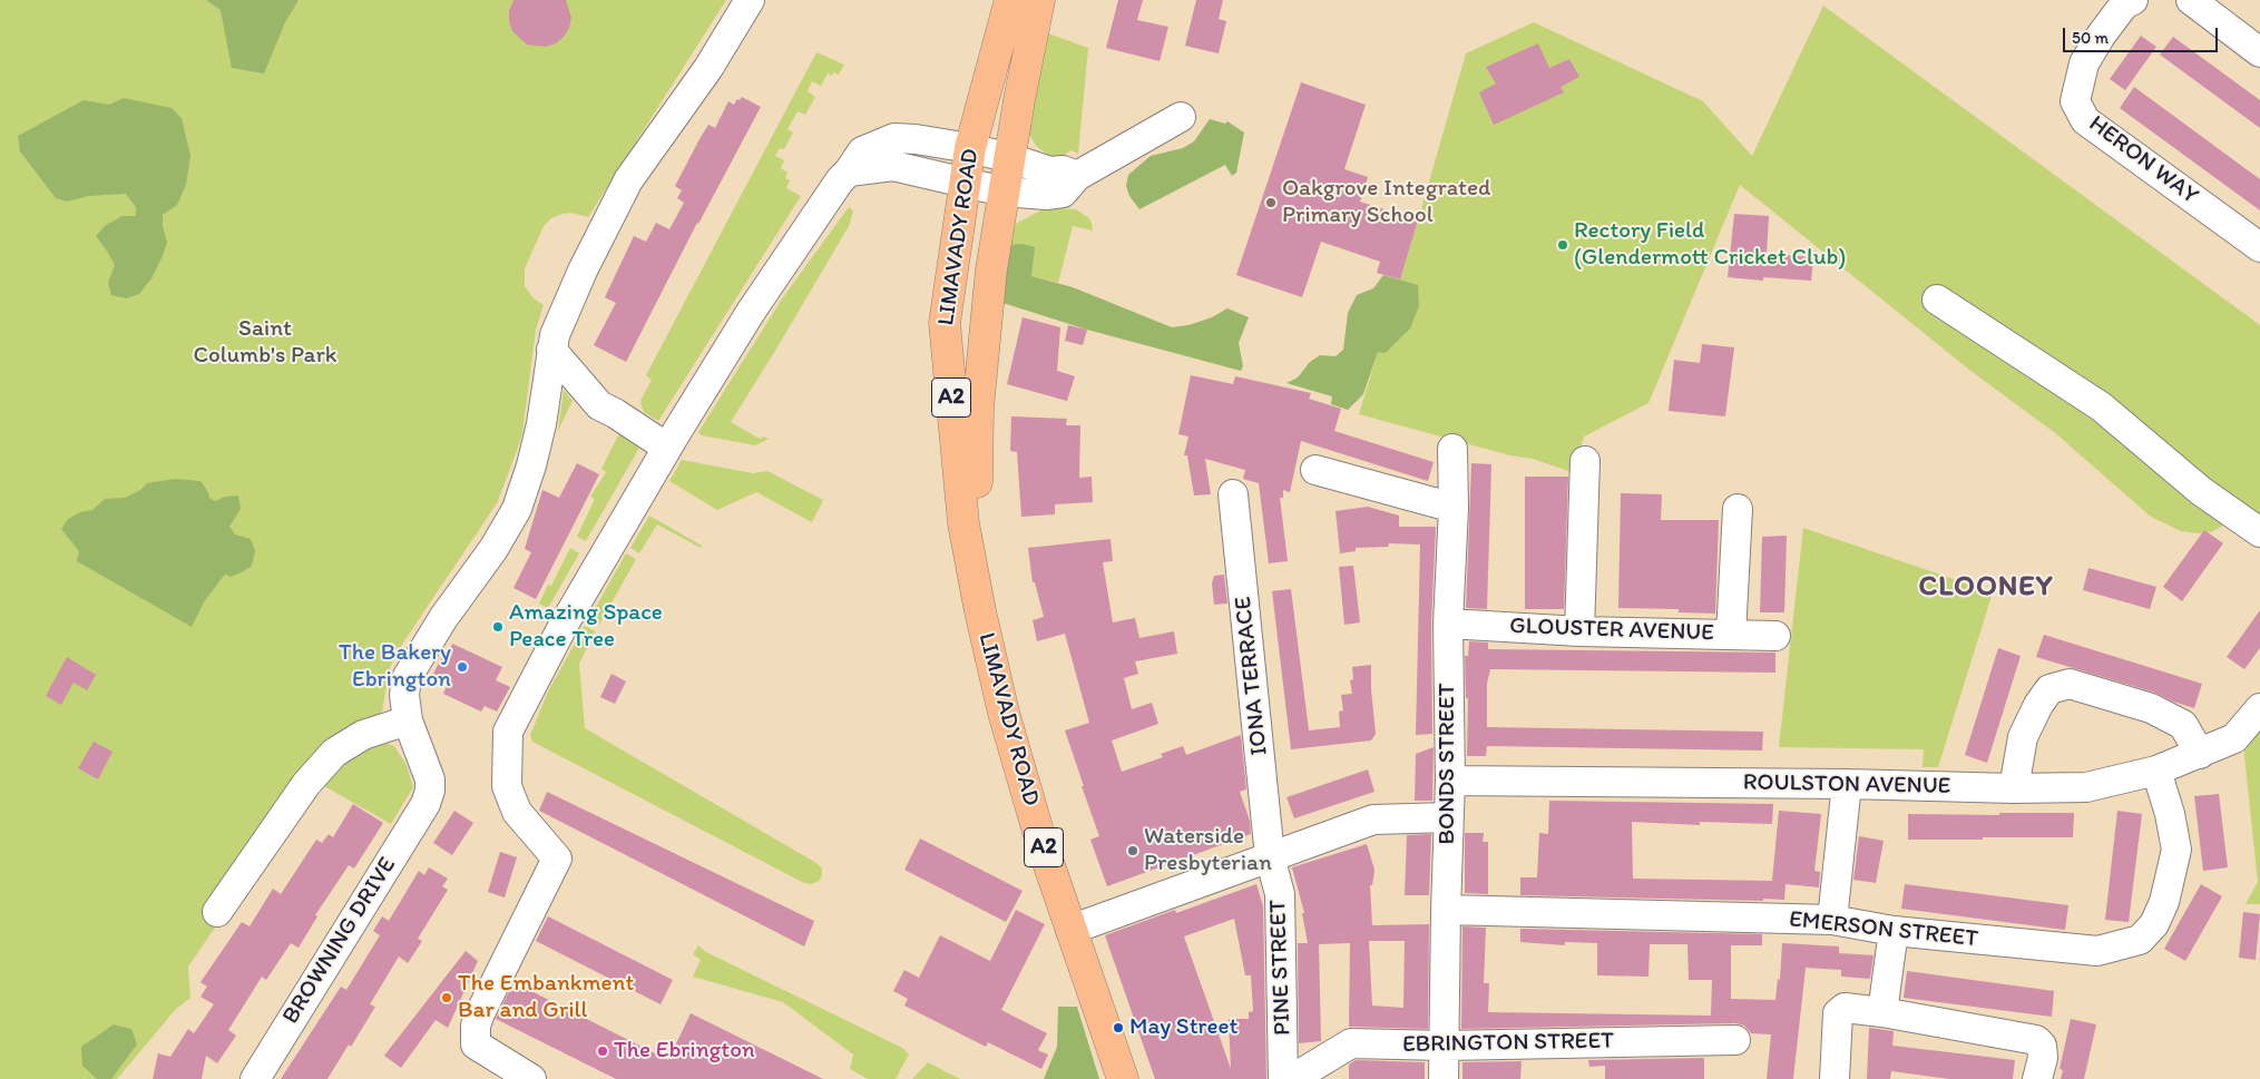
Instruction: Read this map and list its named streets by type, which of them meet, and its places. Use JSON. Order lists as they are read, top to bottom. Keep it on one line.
{"streets":{"highway":["LIMAVADY ROAD","A2"],"street":["HERON WAY","GLOUSTER AVENUE","IONA TERRACE","BONDS STREET","ROULSTON AVENUE","EMERSON STREET","BROWNING DRIVE","PINE STREET","EBRINGTON STREET"]},"crossings":[["GLOUSTER AVENUE","BONDS STREET"],["IONA TERRACE","PINE STREET"],["BONDS STREET","ROULSTON AVENUE"],["BONDS STREET","EMERSON STREET"],["BONDS STREET","EBRINGTON STREET"],["ROULSTON AVENUE","EMERSON STREET"]],"districts":["CLOONEY"],"parks":["Saint Columb's Park"],"places":["Oakgrove Integrated Primary School","Rectory Field (Glendermott Cricket Club)","Amazing Space Peace Tree","The Bakery Ebrington","Waterside Presbyterian","The Embankment Bar and Grill","May Street","The Ebrington"],"scale_bar":"50 m"}
